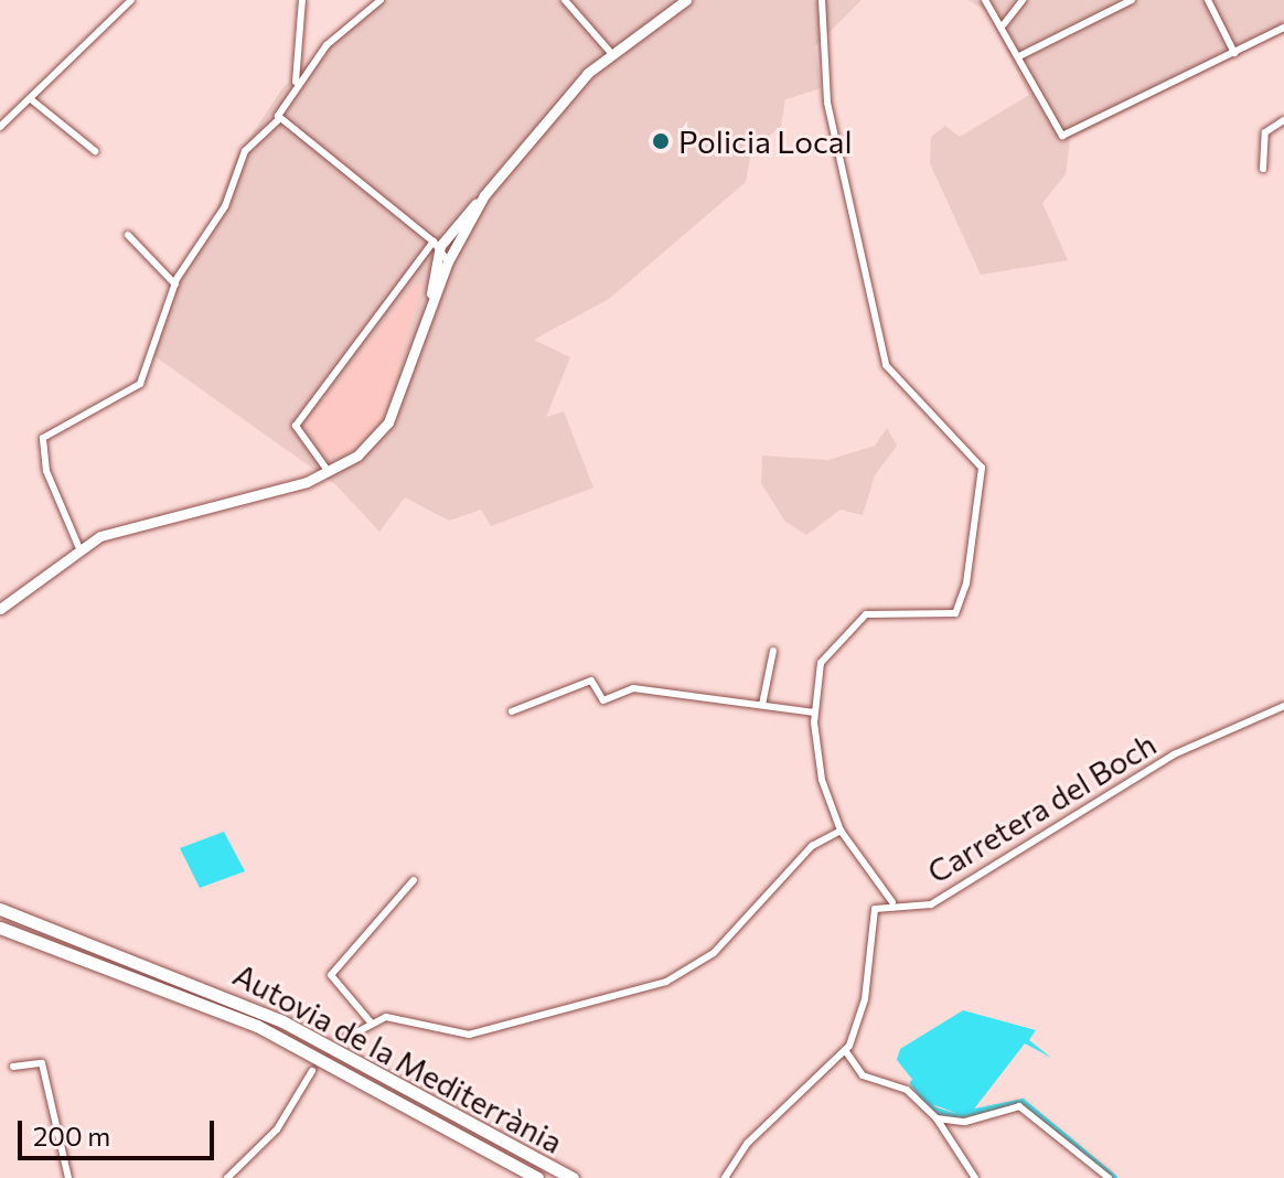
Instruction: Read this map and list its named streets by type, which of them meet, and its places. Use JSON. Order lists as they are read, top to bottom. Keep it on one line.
{"streets":{"highway":["Autovia de la Mediterrània"],"street":["Carretera del Boch"]},"places":["Policia Local"],"scale_bar":"200 m"}
